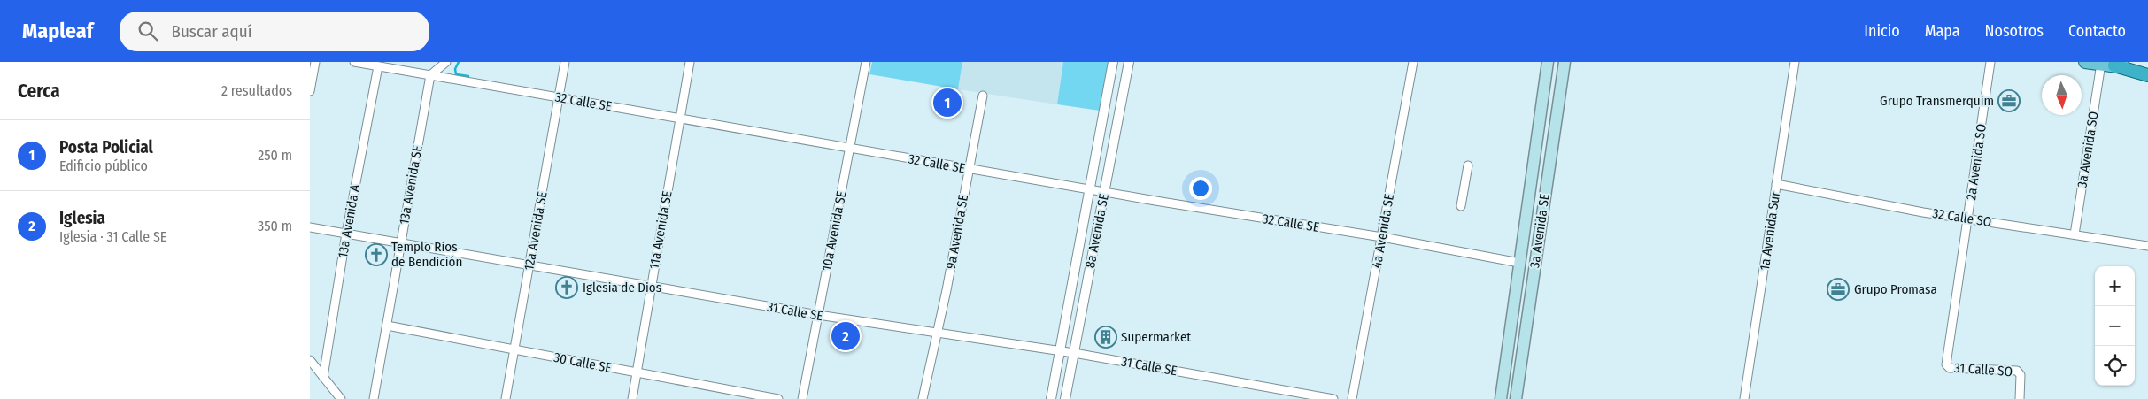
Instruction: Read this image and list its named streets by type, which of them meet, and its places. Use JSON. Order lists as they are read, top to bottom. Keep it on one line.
{"streets":{"main road":["3a Avenida SE"],"street":["32 Calle SE","3a Avenida SO","2a Avenida SO","13a Avenida SE","32 Calle SO","13a Avenida A","11a Avenida SE","12a Avenida SE","10a Avenida SE","8a Avenida SE","4a Avenida SE","1a Avenida Sur","9a Avenida SE","31 Calle SE","30 Calle SE","31 Calle SO"]},"crossings":[["32 Calle SE","13a Avenida SE"],["32 Calle SE","13a Avenida A"],["32 Calle SE","11a Avenida SE"],["32 Calle SE","12a Avenida SE"],["32 Calle SE","10a Avenida SE"],["32 Calle SE","8a Avenida SE"],["32 Calle SE","4a Avenida SE"],["32 Calle SE","3a Avenida SE"],["32 Calle SE","9a Avenida SE"],["3a Avenida SO","32 Calle SO"],["2a Avenida SO","32 Calle SO"],["2a Avenida SO","31 Calle SO"],["13a Avenida SE","31 Calle SE"],["13a Avenida SE","30 Calle SE"],["32 Calle SO","1a Avenida Sur"],["13a Avenida A","31 Calle SE"],["11a Avenida SE","31 Calle SE"],["11a Avenida SE","30 Calle SE"],["12a Avenida SE","31 Calle SE"],["12a Avenida SE","30 Calle SE"],["10a Avenida SE","31 Calle SE"],["8a Avenida SE","31 Calle SE"],["9a Avenida SE","31 Calle SE"]],"places":{"office":["Grupo Transmerquim","Grupo Promasa"],"church":["Templo Rios de Bendición","Iglesia de Dios"],"building":["Supermarket"]},"north":"bottom","page":{"header":"Mapleaf","search":"Buscar aquí","nav":["Inicio","Mapa","Nosotros","Contacto"],"heading":["Cerca","2 resultados"],"pins":["1","2"],"list":[{"mark":"1","name":"Posta Policial","note":"Edificio público","value":"250 m"},{"mark":"2","name":"Iglesia","note":"Iglesia · 31 Calle SE","value":"350 m"}],"map_buttons":["+","−"]}}
